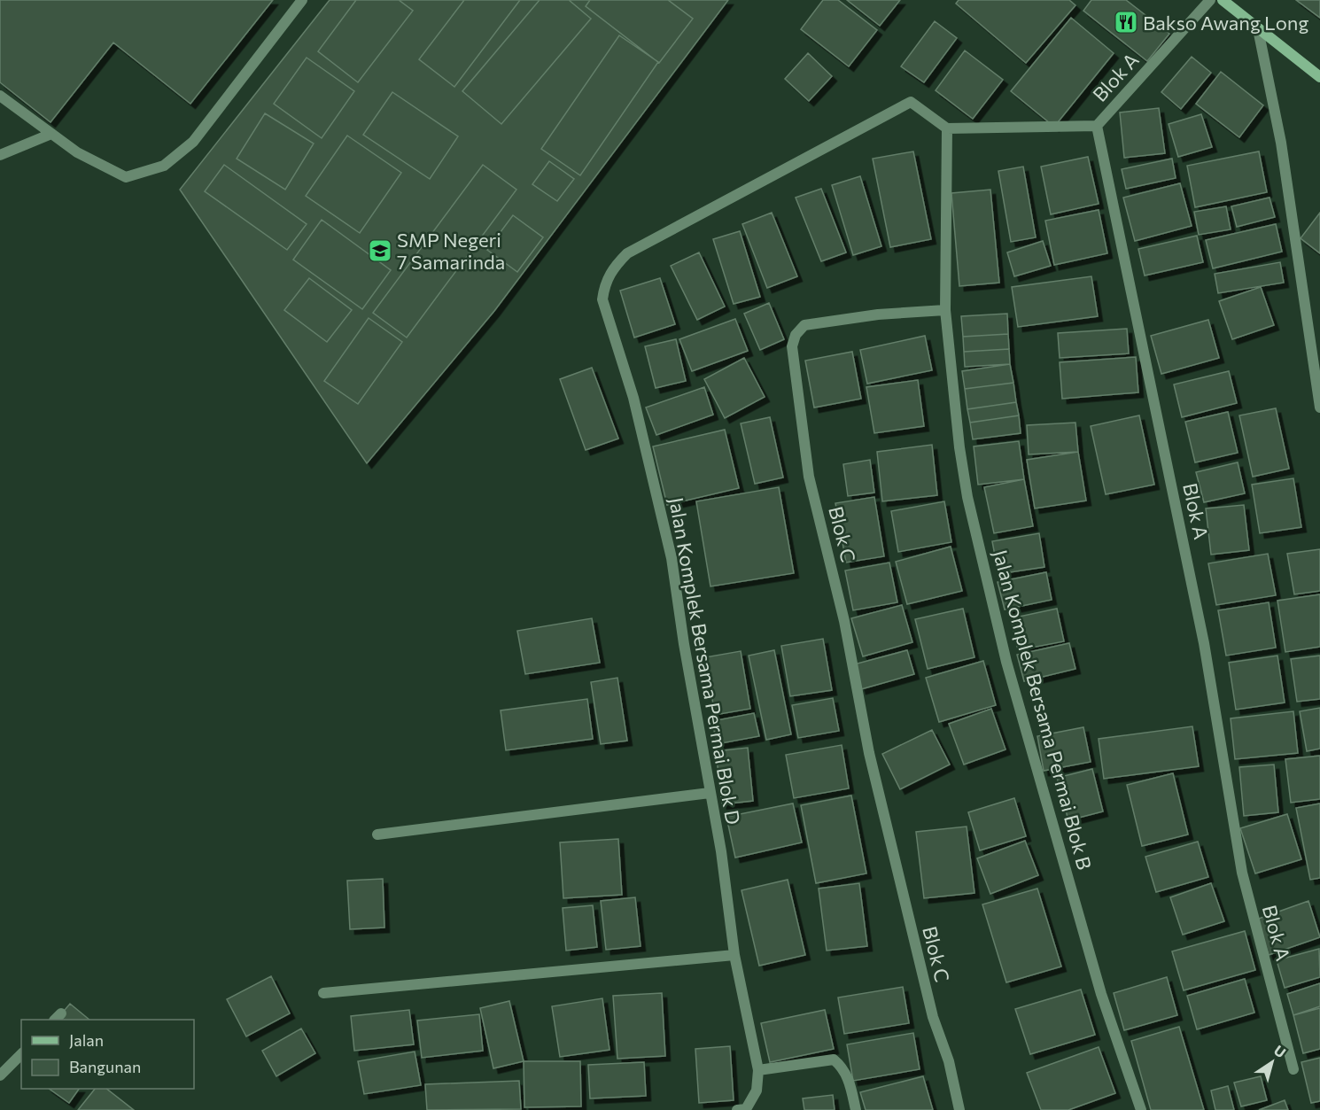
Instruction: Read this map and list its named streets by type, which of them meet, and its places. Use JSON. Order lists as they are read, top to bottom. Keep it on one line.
{"streets":{"street":["Blok A","Blok C","Jalan Komplek Bersama Permai Blok D","Jalan Komplek Bersama Permai Blok B"]},"crossings":[["Blok C","Jalan Komplek Bersama Permai Blok B"]],"places":{"restaurant":["Bakso Awang Long"],"school or university":["SMP Negeri 7 Samarinda"]},"legend":["Jalan","Bangunan"],"north":"top right"}
